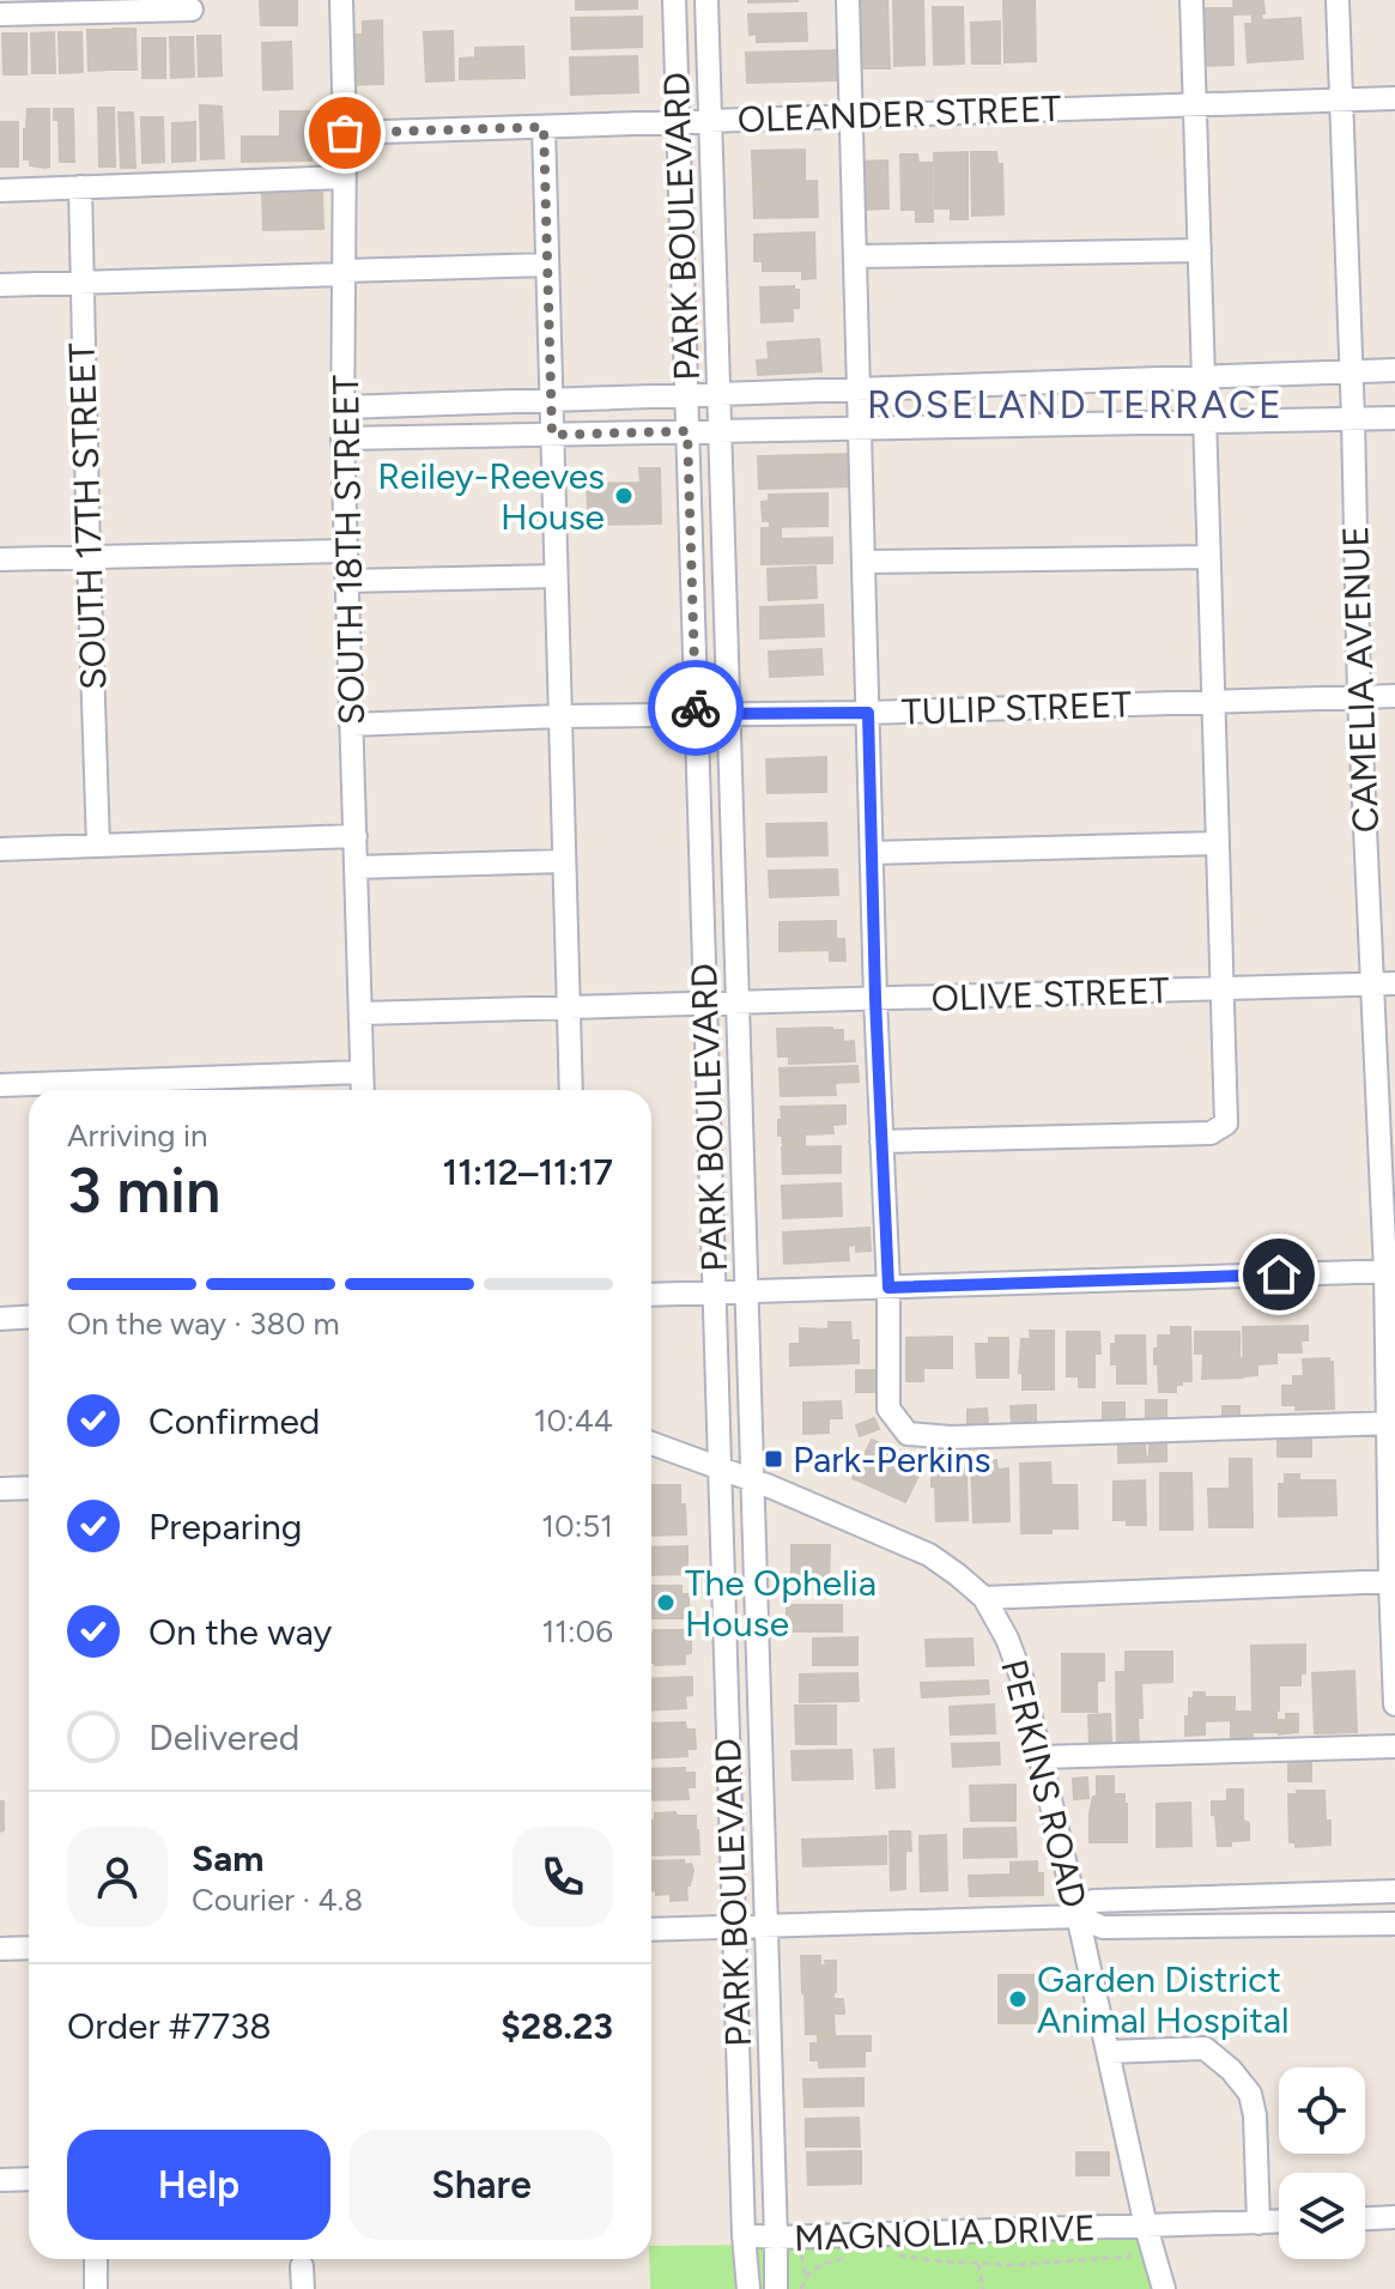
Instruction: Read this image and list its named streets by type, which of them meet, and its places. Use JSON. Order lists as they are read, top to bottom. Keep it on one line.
{"streets":{"street":["OLEANDER STREET","PARK BOULEVARD","SOUTH 17TH STREET","SOUTH 18TH STREET","CAMELIA AVENUE","TULIP STREET","OLIVE STREET","PERKINS ROAD","MAGNOLIA DRIVE"]},"crossings":[["OLEANDER STREET","PARK BOULEVARD"],["OLEANDER STREET","SOUTH 18TH STREET"],["OLEANDER STREET","CAMELIA AVENUE"],["PARK BOULEVARD","TULIP STREET"],["PARK BOULEVARD","OLIVE STREET"],["PARK BOULEVARD","PERKINS ROAD"],["PARK BOULEVARD","MAGNOLIA DRIVE"],["SOUTH 18TH STREET","TULIP STREET"],["SOUTH 18TH STREET","OLIVE STREET"],["CAMELIA AVENUE","TULIP STREET"],["CAMELIA AVENUE","OLIVE STREET"],["PERKINS ROAD","MAGNOLIA DRIVE"]],"districts":["ROSELAND TERRACE"],"places":{"other":["Reiley-Reeves House","The Ophelia House","Garden District Animal Hospital"],"transit":["Park-Perkins"]},"page":{"heading":["3 min","Arriving in","11:12–11:17"],"panel":["Sam","Courier · 4.8","Order #7738","$28.23"],"bar":"On the way · 380 m","list":[["Confirmed","10:44"],["Preparing","10:51"],["On the way","11:06"],"Delivered"],"buttons":["Help","Share"]}}
